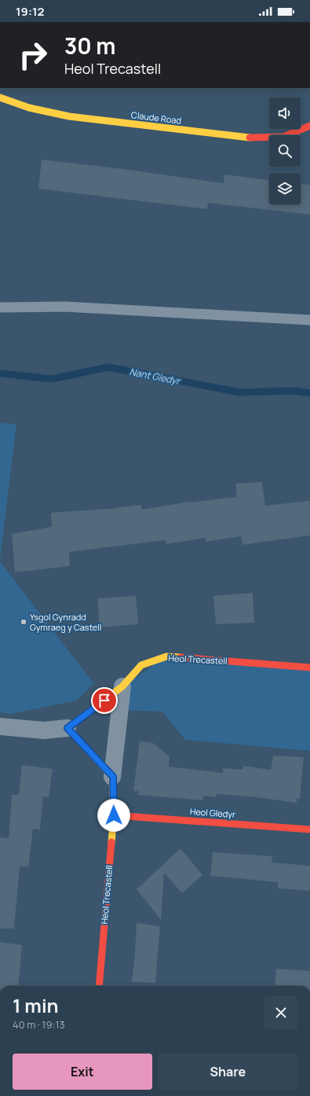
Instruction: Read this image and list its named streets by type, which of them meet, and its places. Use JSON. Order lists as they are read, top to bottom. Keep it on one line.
{"streets":{"street":["Claude Road","Heol Trecastell","Heol Gledyr"]},"crossings":[["Heol Trecastell","Heol Gledyr"]],"water":["Nant Gledyr"],"places":["Ysgol Gynradd Gymraeg y Castell"],"page":{"status":"19:12","turn":["30 m","Heol Trecastell"],"heading":["1 min","40 m · 19:13"],"buttons":["Exit","Share"]}}
